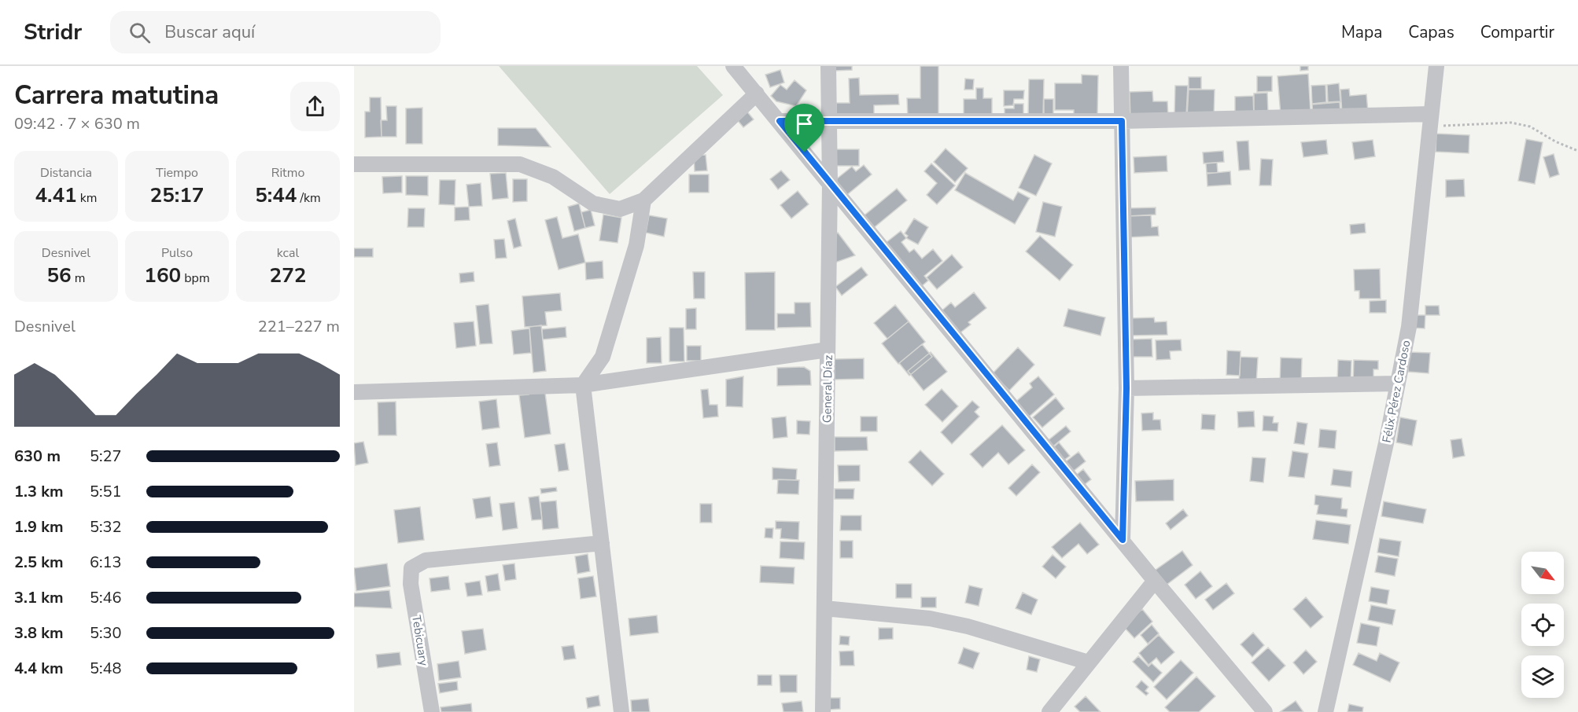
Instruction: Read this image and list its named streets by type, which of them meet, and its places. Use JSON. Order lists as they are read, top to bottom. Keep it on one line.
{"streets":{"street":["General Díaz","Félix Pérez Cardoso","Tebicuary"]},"north":"bottom right","page":{"header":"Stridr","search":"Buscar aquí","nav":["Mapa","Capas","Compartir"],"heading":["Carrera matutina","09:42 · 7 × 630 m"],"stats":[["Distancia","4.41 km"],["Tiempo","25:17"],["Ritmo","5:44 /km"],["Desnivel","56 m"],["Pulso","160 bpm"],["kcal","272"]],"chart":["Desnivel","221–227 m"],"list":[{"name":"630 m","note":"5:27"},{"name":"1.3 km","note":"5:51"},{"name":"1.9 km","note":"5:32"},{"name":"2.5 km","note":"6:13"},{"name":"3.1 km","note":"5:46"},{"name":"3.8 km","note":"5:30"},{"name":"4.4 km","note":"5:48"}]}}
